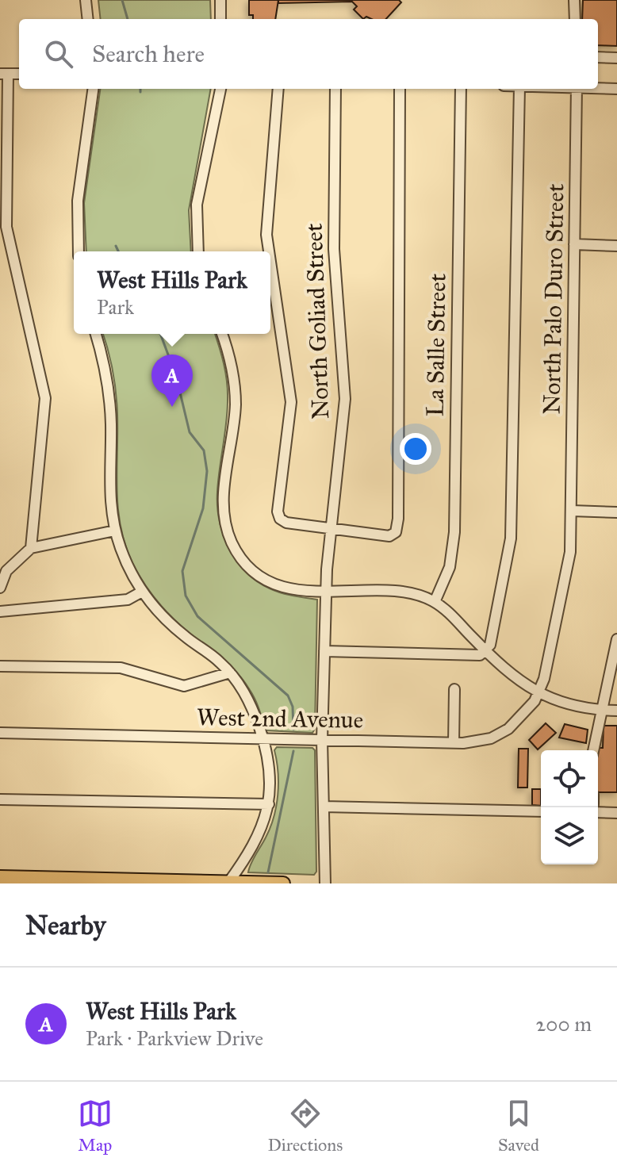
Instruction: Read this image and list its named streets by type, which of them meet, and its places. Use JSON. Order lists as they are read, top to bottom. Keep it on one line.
{"streets":{"street":["North Palo Duro Street","North Goliad Street","La Salle Street","West 2nd Avenue"]},"crossings":[["North Palo Duro Street","West 2nd Avenue"],["North Goliad Street","West 2nd Avenue"]],"page":{"search":"Search here","popup":["West Hills Park","Park"],"pins":"A","heading":"Nearby","list":[{"mark":"A","name":"West Hills Park","note":"Park · Parkview Drive","value":"200 m"}],"nav":["Map","Directions","Saved"]}}
